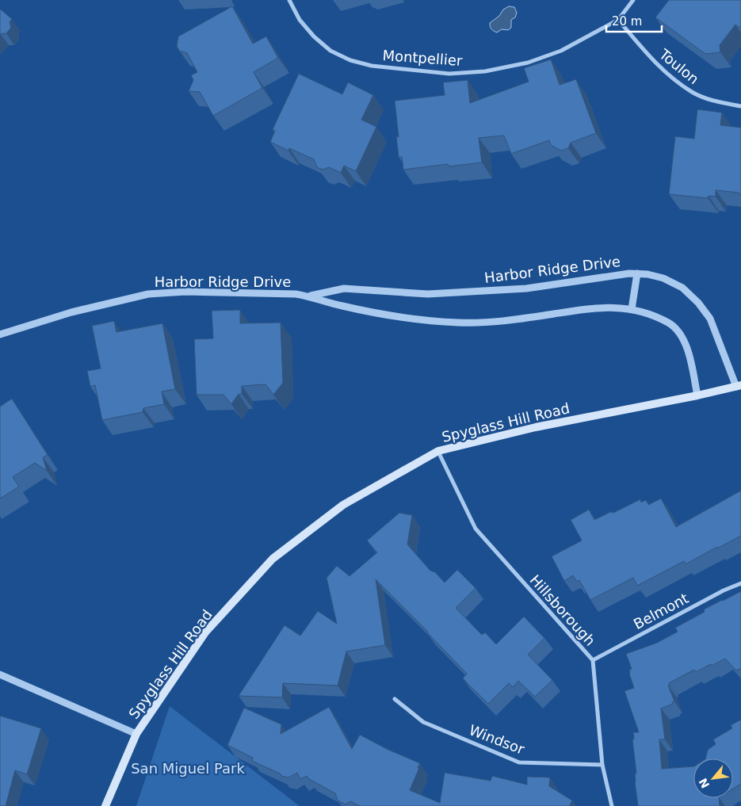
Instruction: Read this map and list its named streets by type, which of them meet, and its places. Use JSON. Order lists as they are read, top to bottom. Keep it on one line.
{"streets":{"main road":["Spyglass Hill Road"],"street":["Montpellier","Toulon","Harbor Ridge Drive","Hillsborough","Belmont","Windsor"]},"crossings":[["Montpellier","Toulon"],["Harbor Ridge Drive","Spyglass Hill Road"],["Spyglass Hill Road","Hillsborough"],["Hillsborough","Belmont"],["Hillsborough","Windsor"]],"parks":["San Miguel Park"],"scale_bar":"20 m","north":"bottom left"}
